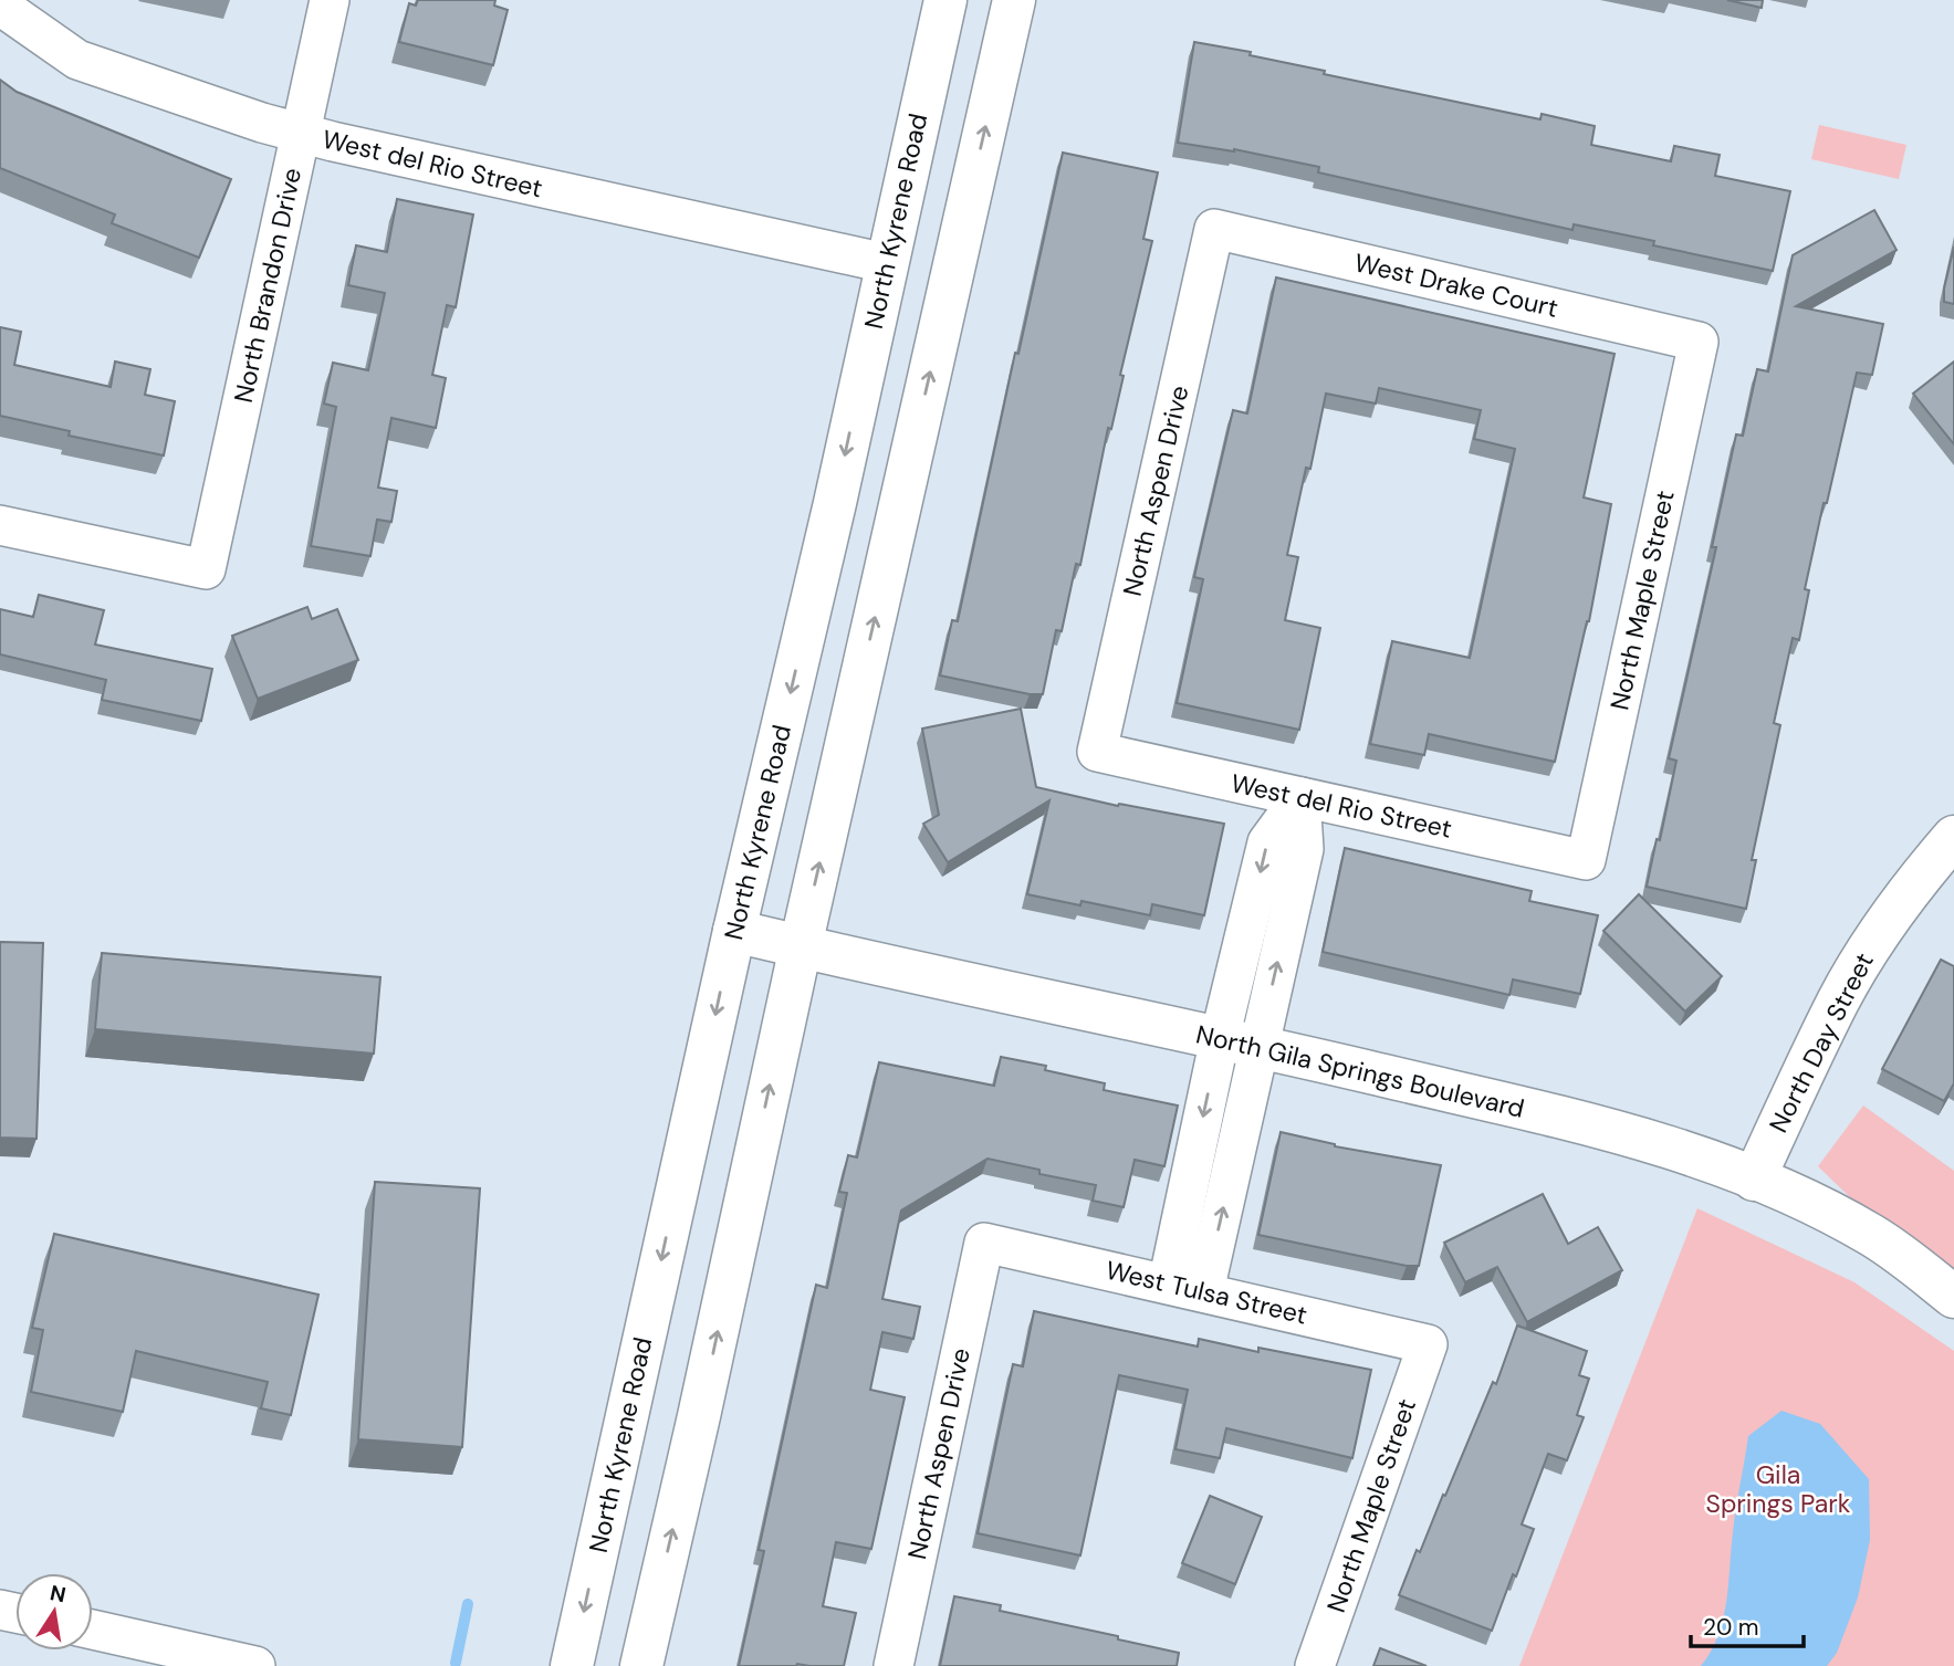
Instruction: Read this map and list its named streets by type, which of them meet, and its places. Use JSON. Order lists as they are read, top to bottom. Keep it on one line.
{"streets":{"main road":["North Kyrene Road","North Day Street","North Gila Springs Boulevard"],"street":["West del Rio Street","North Brandon Drive","West Drake Court","North Aspen Drive","North Maple Street","West Tulsa Street"]},"crossings":[["West del Rio Street","North Kyrene Road"],["West del Rio Street","North Brandon Drive"],["West del Rio Street","North Aspen Drive"],["West del Rio Street","North Maple Street"],["North Kyrene Road","North Gila Springs Boulevard"],["West Drake Court","North Aspen Drive"],["West Drake Court","North Maple Street"],["North Aspen Drive","West Tulsa Street"],["North Maple Street","West Tulsa Street"],["North Day Street","North Gila Springs Boulevard"]],"parks":["Gila Springs Park"],"scale_bar":"20 m","north":"top"}
